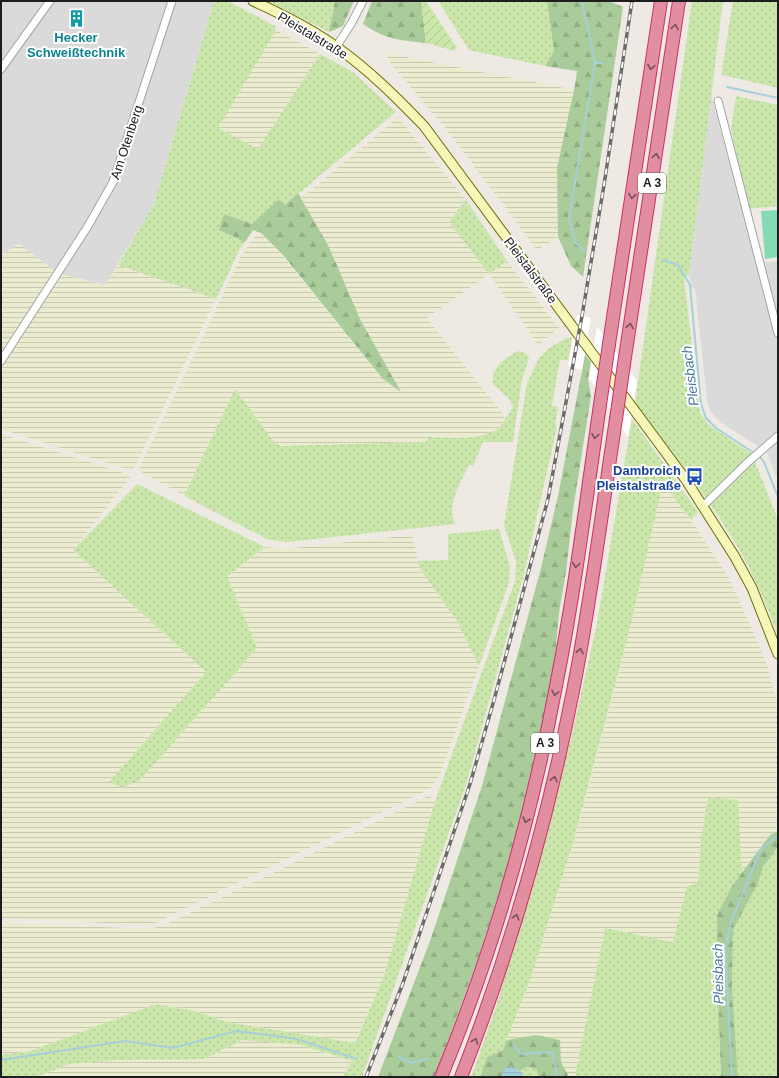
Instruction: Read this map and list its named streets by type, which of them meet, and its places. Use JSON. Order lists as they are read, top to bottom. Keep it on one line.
{"streets":{"highway":["A 3"],"main road":["Pleistalstraße"],"street":["Am Otenberg"]},"water":["Pleisbach"],"places":{"building":["Hecker Schweißtechnik"],"bus stop":["Dambroich Pleistalstraße"]}}
